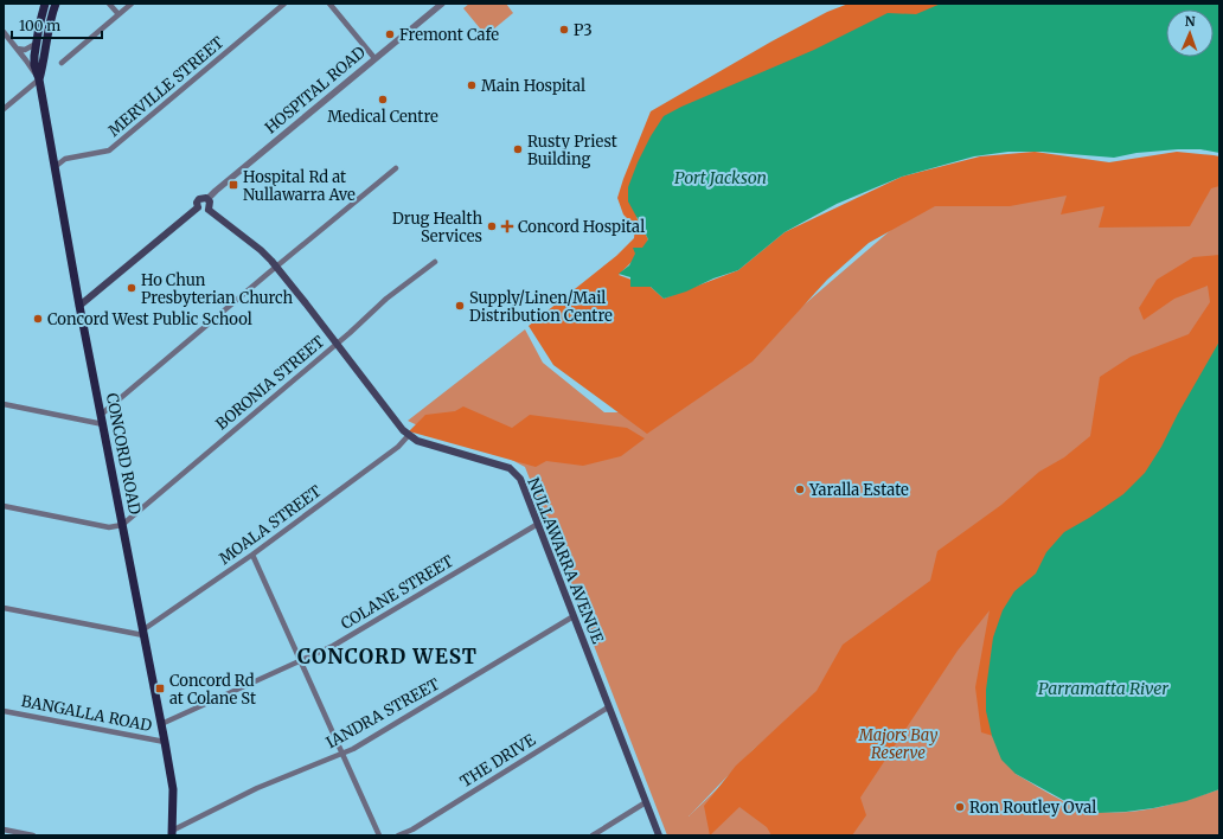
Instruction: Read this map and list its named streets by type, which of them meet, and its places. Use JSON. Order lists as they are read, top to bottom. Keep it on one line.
{"streets":{"main road":["CONCORD ROAD","NULLAWARRA AVENUE"],"street":["MERVILLE STREET","HOSPITAL ROAD","BORONIA STREET","MOALA STREET","COLANE STREET","BANGALLA ROAD","IANDRA STREET","THE DRIVE"]},"crossings":[["MERVILLE STREET","CONCORD ROAD"],["HOSPITAL ROAD","NULLAWARRA AVENUE"],["BORONIA STREET","CONCORD ROAD"],["BORONIA STREET","NULLAWARRA AVENUE"],["CONCORD ROAD","MOALA STREET"],["CONCORD ROAD","COLANE STREET"],["CONCORD ROAD","BANGALLA ROAD"],["CONCORD ROAD","IANDRA STREET"],["MOALA STREET","NULLAWARRA AVENUE"],["NULLAWARRA AVENUE","COLANE STREET"],["NULLAWARRA AVENUE","IANDRA STREET"],["NULLAWARRA AVENUE","THE DRIVE"]],"districts":["CONCORD WEST"],"water":["Port Jackson","Parramatta River"],"parks":["Majors Bay Reserve"],"places":{"other":["P3","Fremont Cafe","Main Hospital","Medical Centre","Rusty Priest Building","Drug Health Services","Ho Chun Presbyterian Church","Supply/Linen/Mail Distribution Centre","Concord West Public School","Yaralla Estate","Ron Routley Oval"],"transit":["Hospital Rd at Nullawarra Ave","Concord Rd at Colane St"],"health":["Concord Hospital"]},"scale_bar":"100 m","north":"top"}
